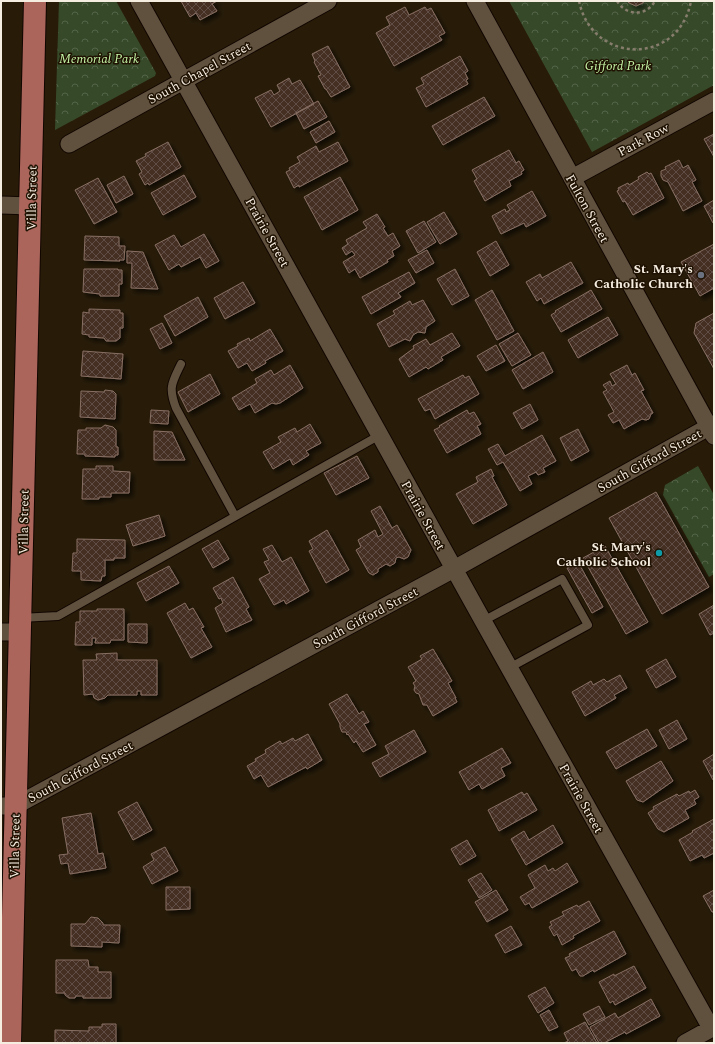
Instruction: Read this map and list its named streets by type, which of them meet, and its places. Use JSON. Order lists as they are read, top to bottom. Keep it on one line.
{"streets":{"main road":["Villa Street"],"street":["South Chapel Street","Park Row","Fulton Street","Prairie Street","South Gifford Street"]},"crossings":[["South Chapel Street","Prairie Street"],["Park Row","Fulton Street"],["Villa Street","South Gifford Street"],["Fulton Street","South Gifford Street"],["Prairie Street","South Gifford Street"]],"parks":["Memorial Park","Gifford Park"],"places":["St. Mary's Catholic Church","St. Mary's Catholic School"]}
